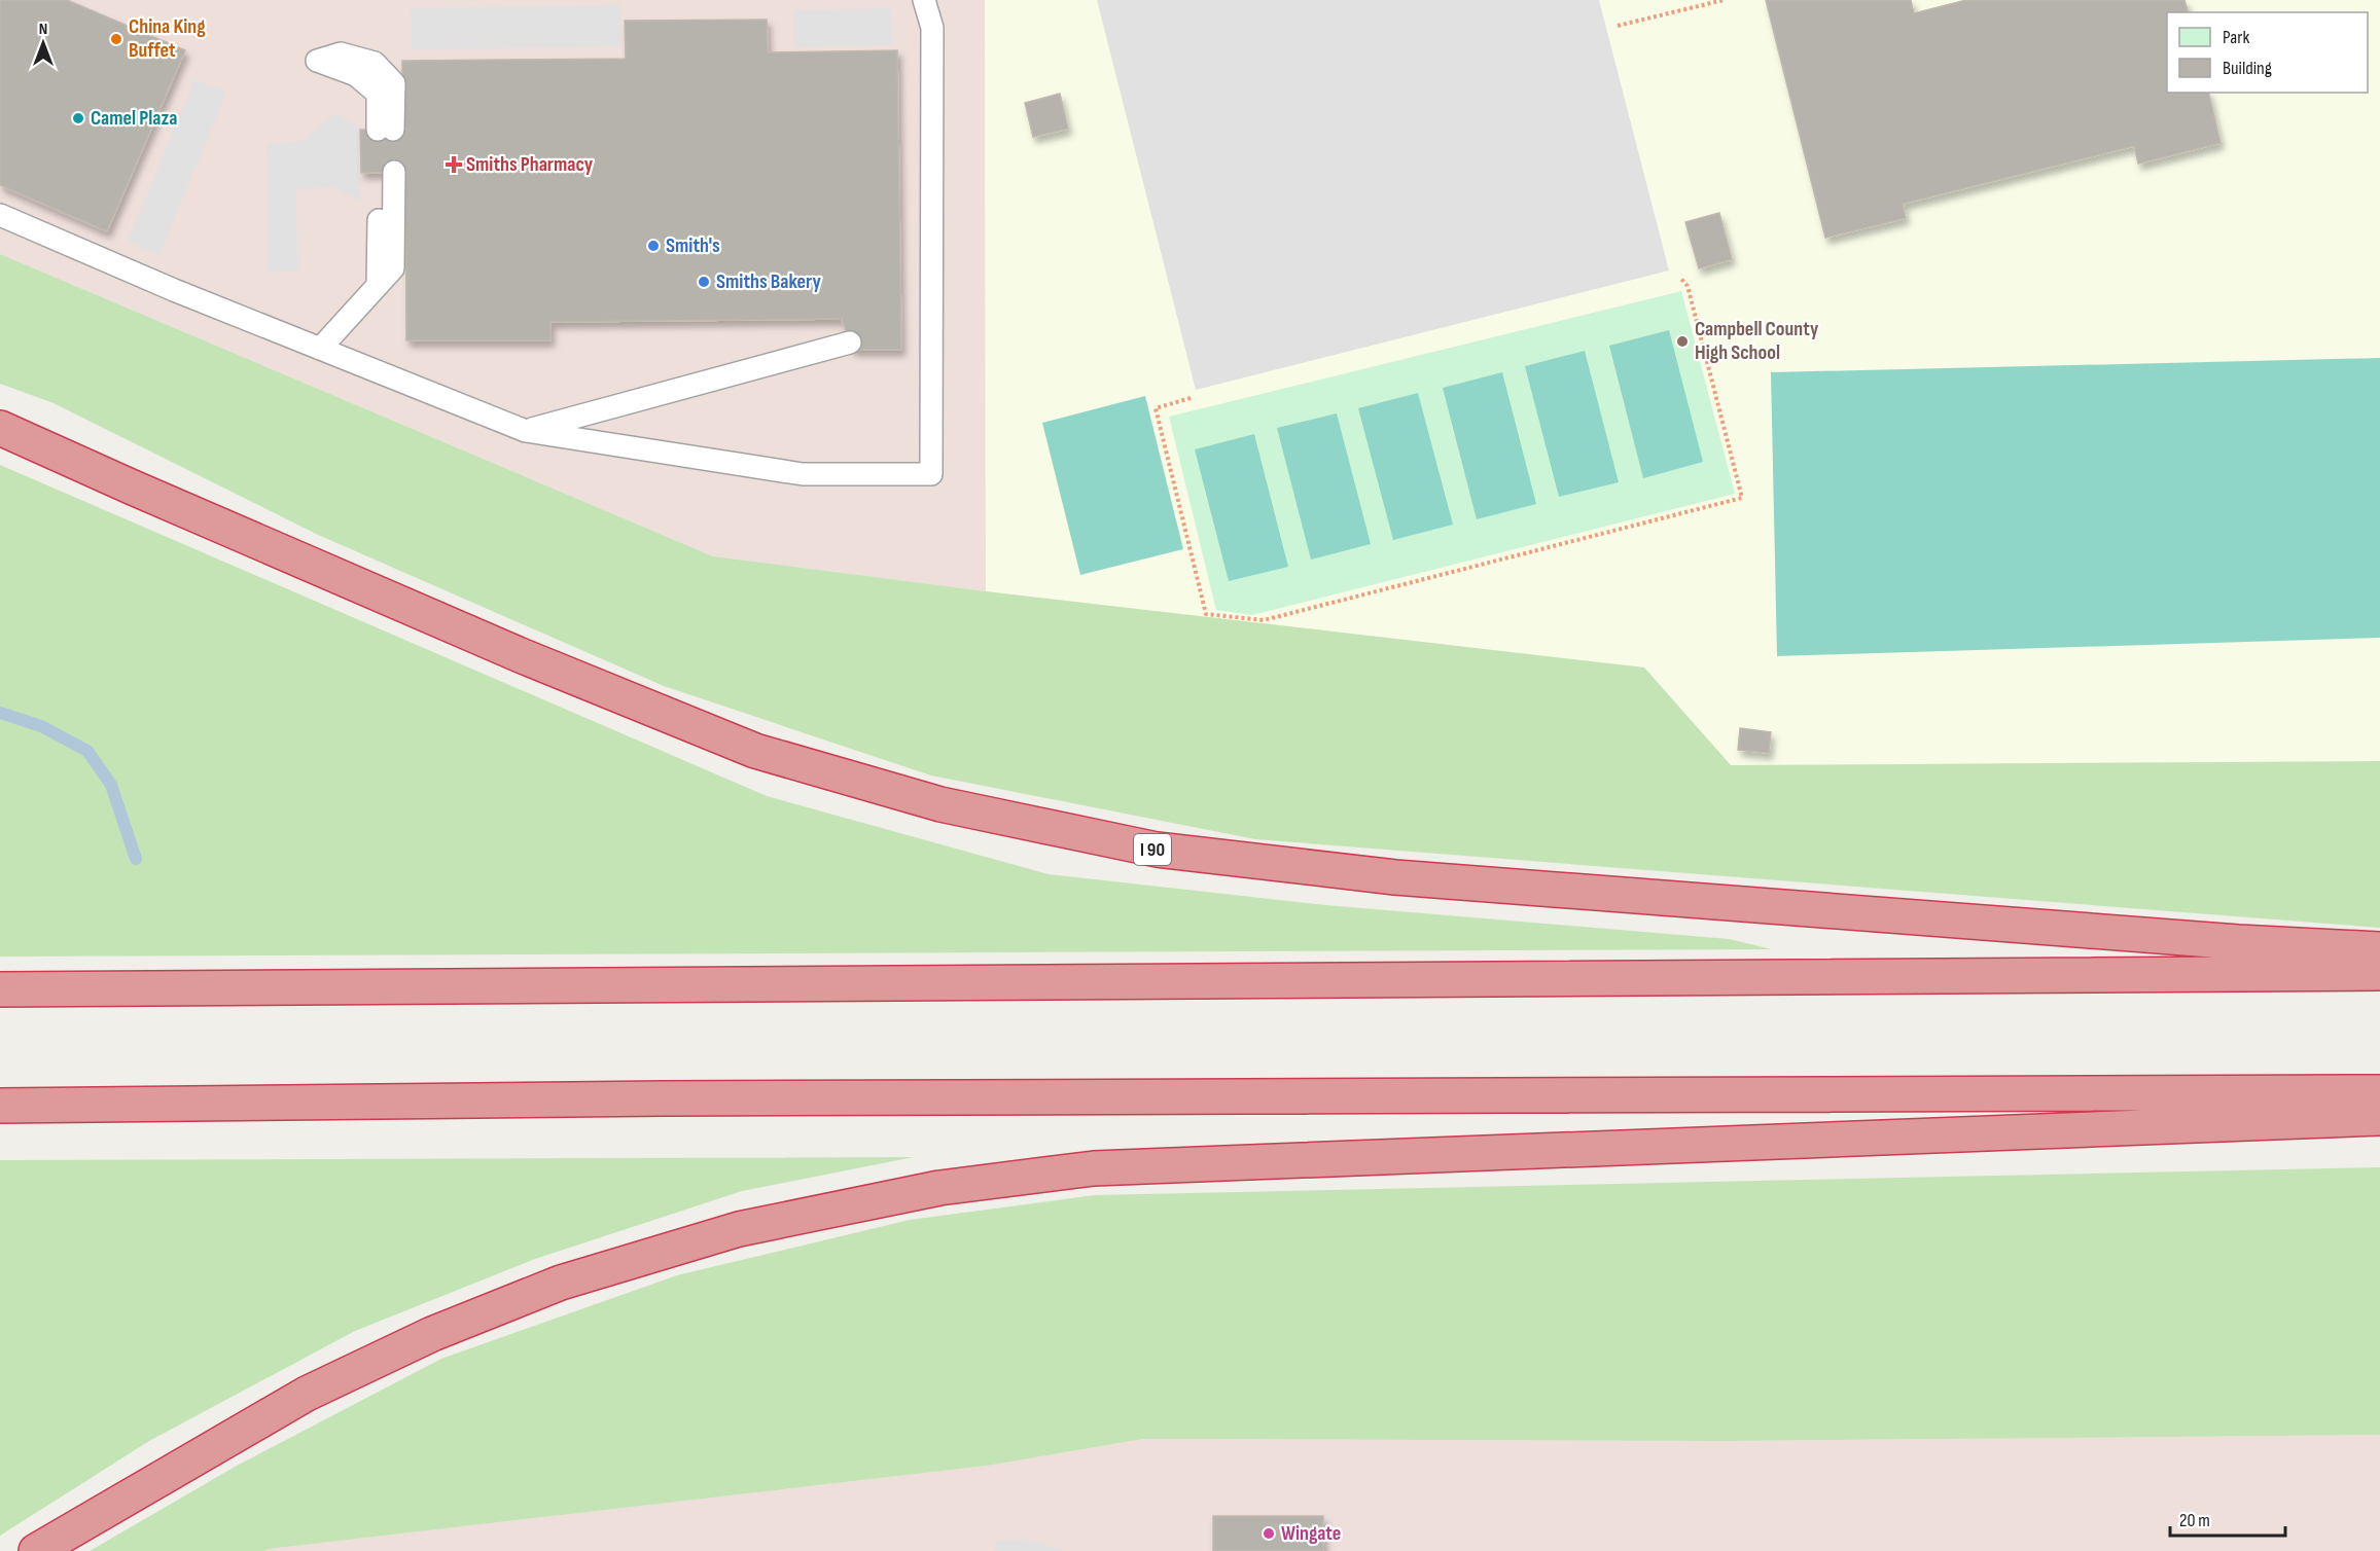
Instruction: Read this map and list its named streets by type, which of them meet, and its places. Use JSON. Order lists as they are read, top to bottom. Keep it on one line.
{"streets":{"highway":["I 90"]},"places":{"other":["China King Buffet","Camel Plaza","Smith's","Smiths Bakery","Campbell County High School","Wingate"],"health":["Smiths Pharmacy"]},"legend":["Park","Building"],"scale_bar":"20 m","north":"top"}
